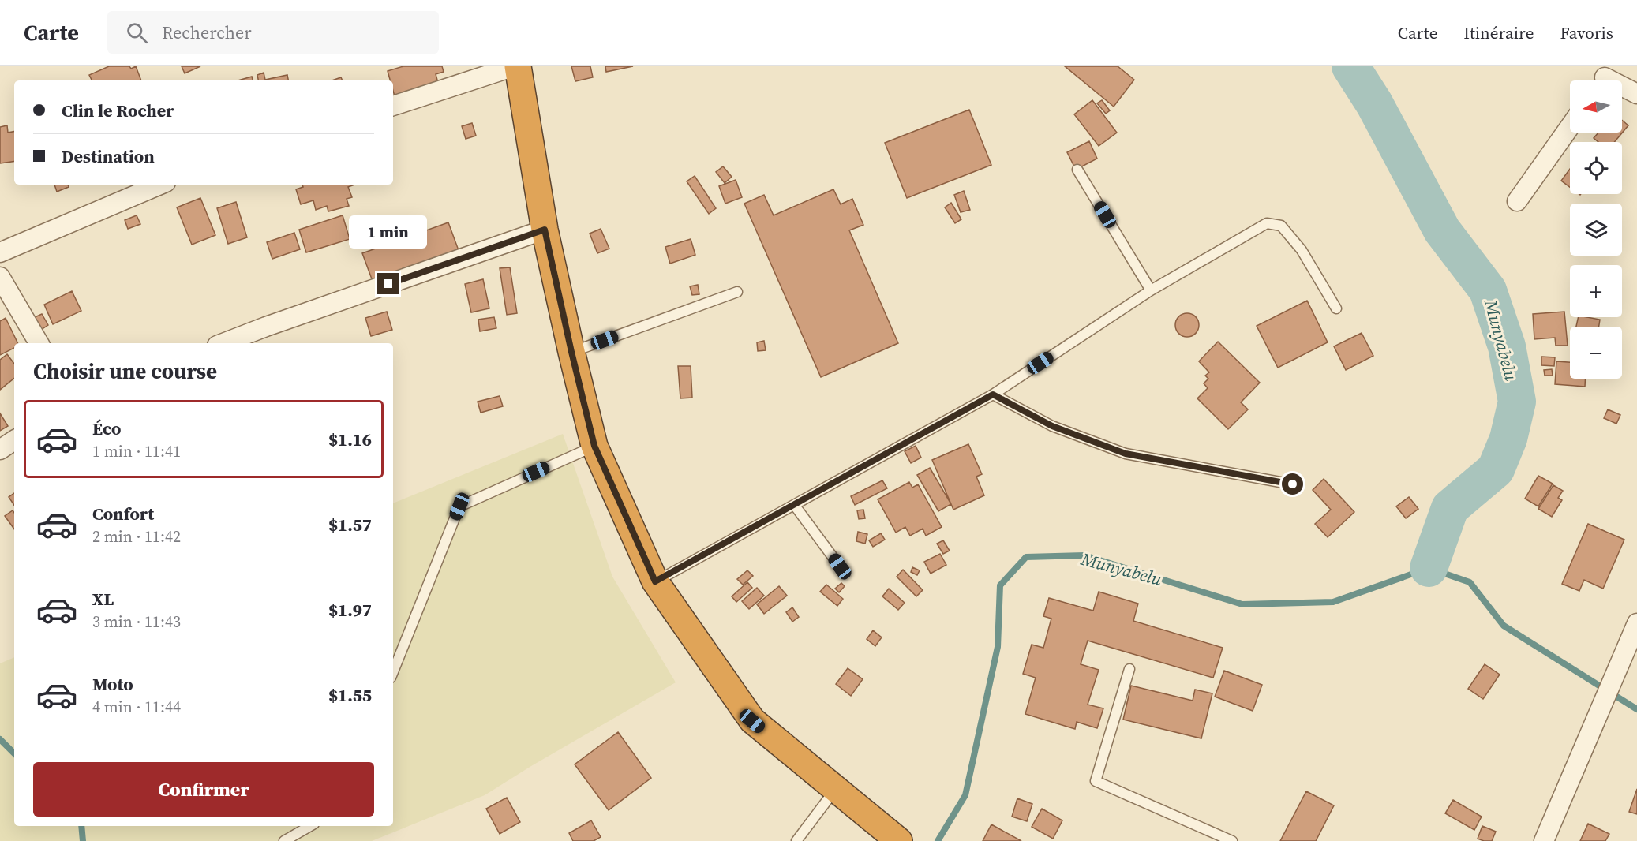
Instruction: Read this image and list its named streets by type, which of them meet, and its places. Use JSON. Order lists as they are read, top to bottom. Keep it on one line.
{"water":["Munyabelu"],"north":"left","page":{"header":"Carte","search":"Rechercher","nav":["Carte","Itinéraire","Favoris"],"map_buttons":["+","−"],"banner":["Clin le Rocher","Destination"],"bubble":"1 min","heading":"Choisir une course","list":[{"name":"Éco","note":"1 min · 11:41","value":"$1.16"},{"name":"Confort","note":"2 min · 11:42","value":"$1.57"},{"name":"XL","note":"3 min · 11:43","value":"$1.97"},{"name":"Moto","note":"4 min · 11:44","value":"$1.55"}],"buttons":"Confirmer"}}
